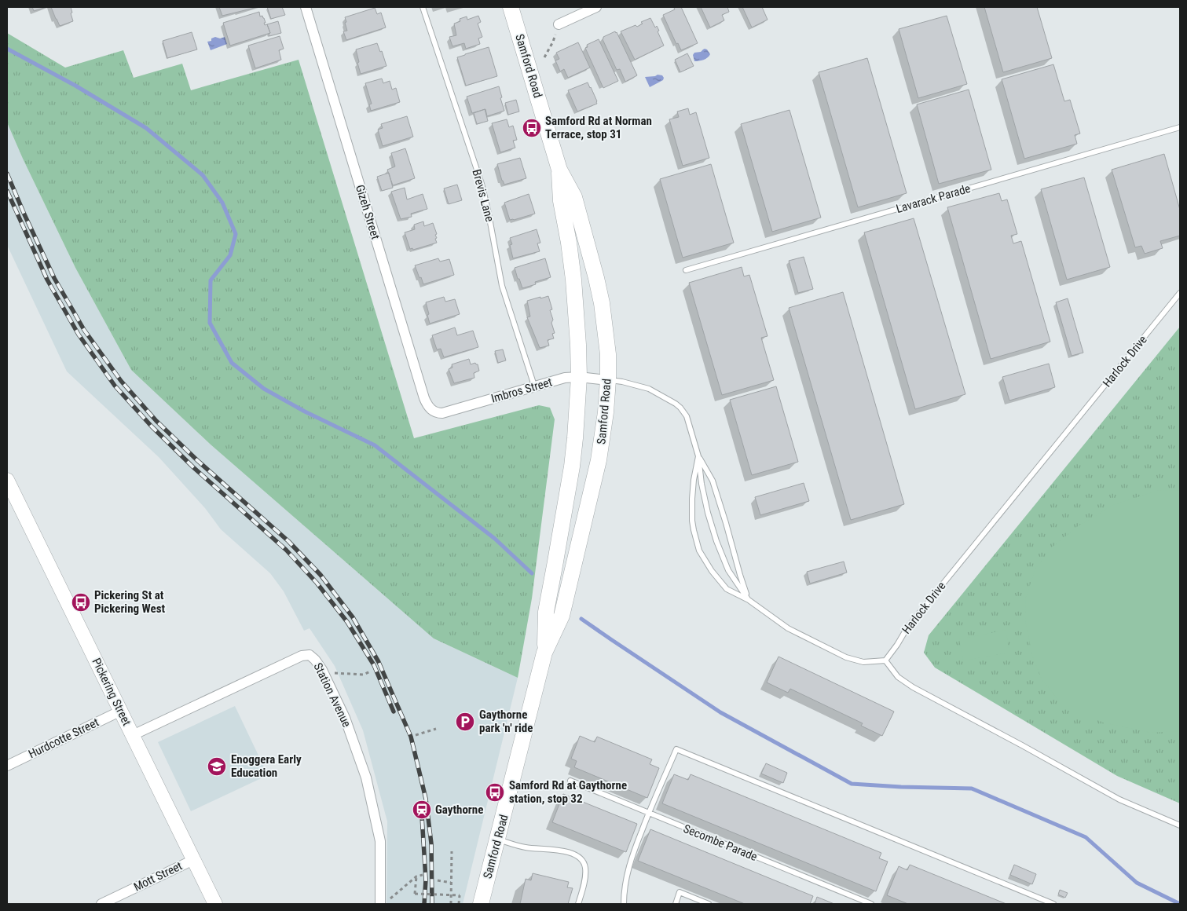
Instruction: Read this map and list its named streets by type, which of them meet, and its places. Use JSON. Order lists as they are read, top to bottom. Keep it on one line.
{"streets":{"main road":["Samford Road","Pickering Street"],"street":["Gizeh Street","Imbros Street","Station Avenue","Hurdcotte Street","Mott Street"],"lane":["Brevis Lane","Lavarack Parade","Harlock Drive","Secombe Parade"]},"crossings":[["Samford Road","Imbros Street"],["Brevis Lane","Imbros Street"],["Gizeh Street","Imbros Street"],["Pickering Street","Station Avenue"],["Pickering Street","Hurdcotte Street"],["Pickering Street","Mott Street"]],"places":{"bus stop":["Samford Rd at Norman Terrace, stop 31","Pickering St at Pickering West","Samford Rd at Gaythorne station, stop 32"],"parking":["Gaythorne park 'n' ride"],"school or university":["Enoggera Early Education"],"station":["Gaythorne"]}}
